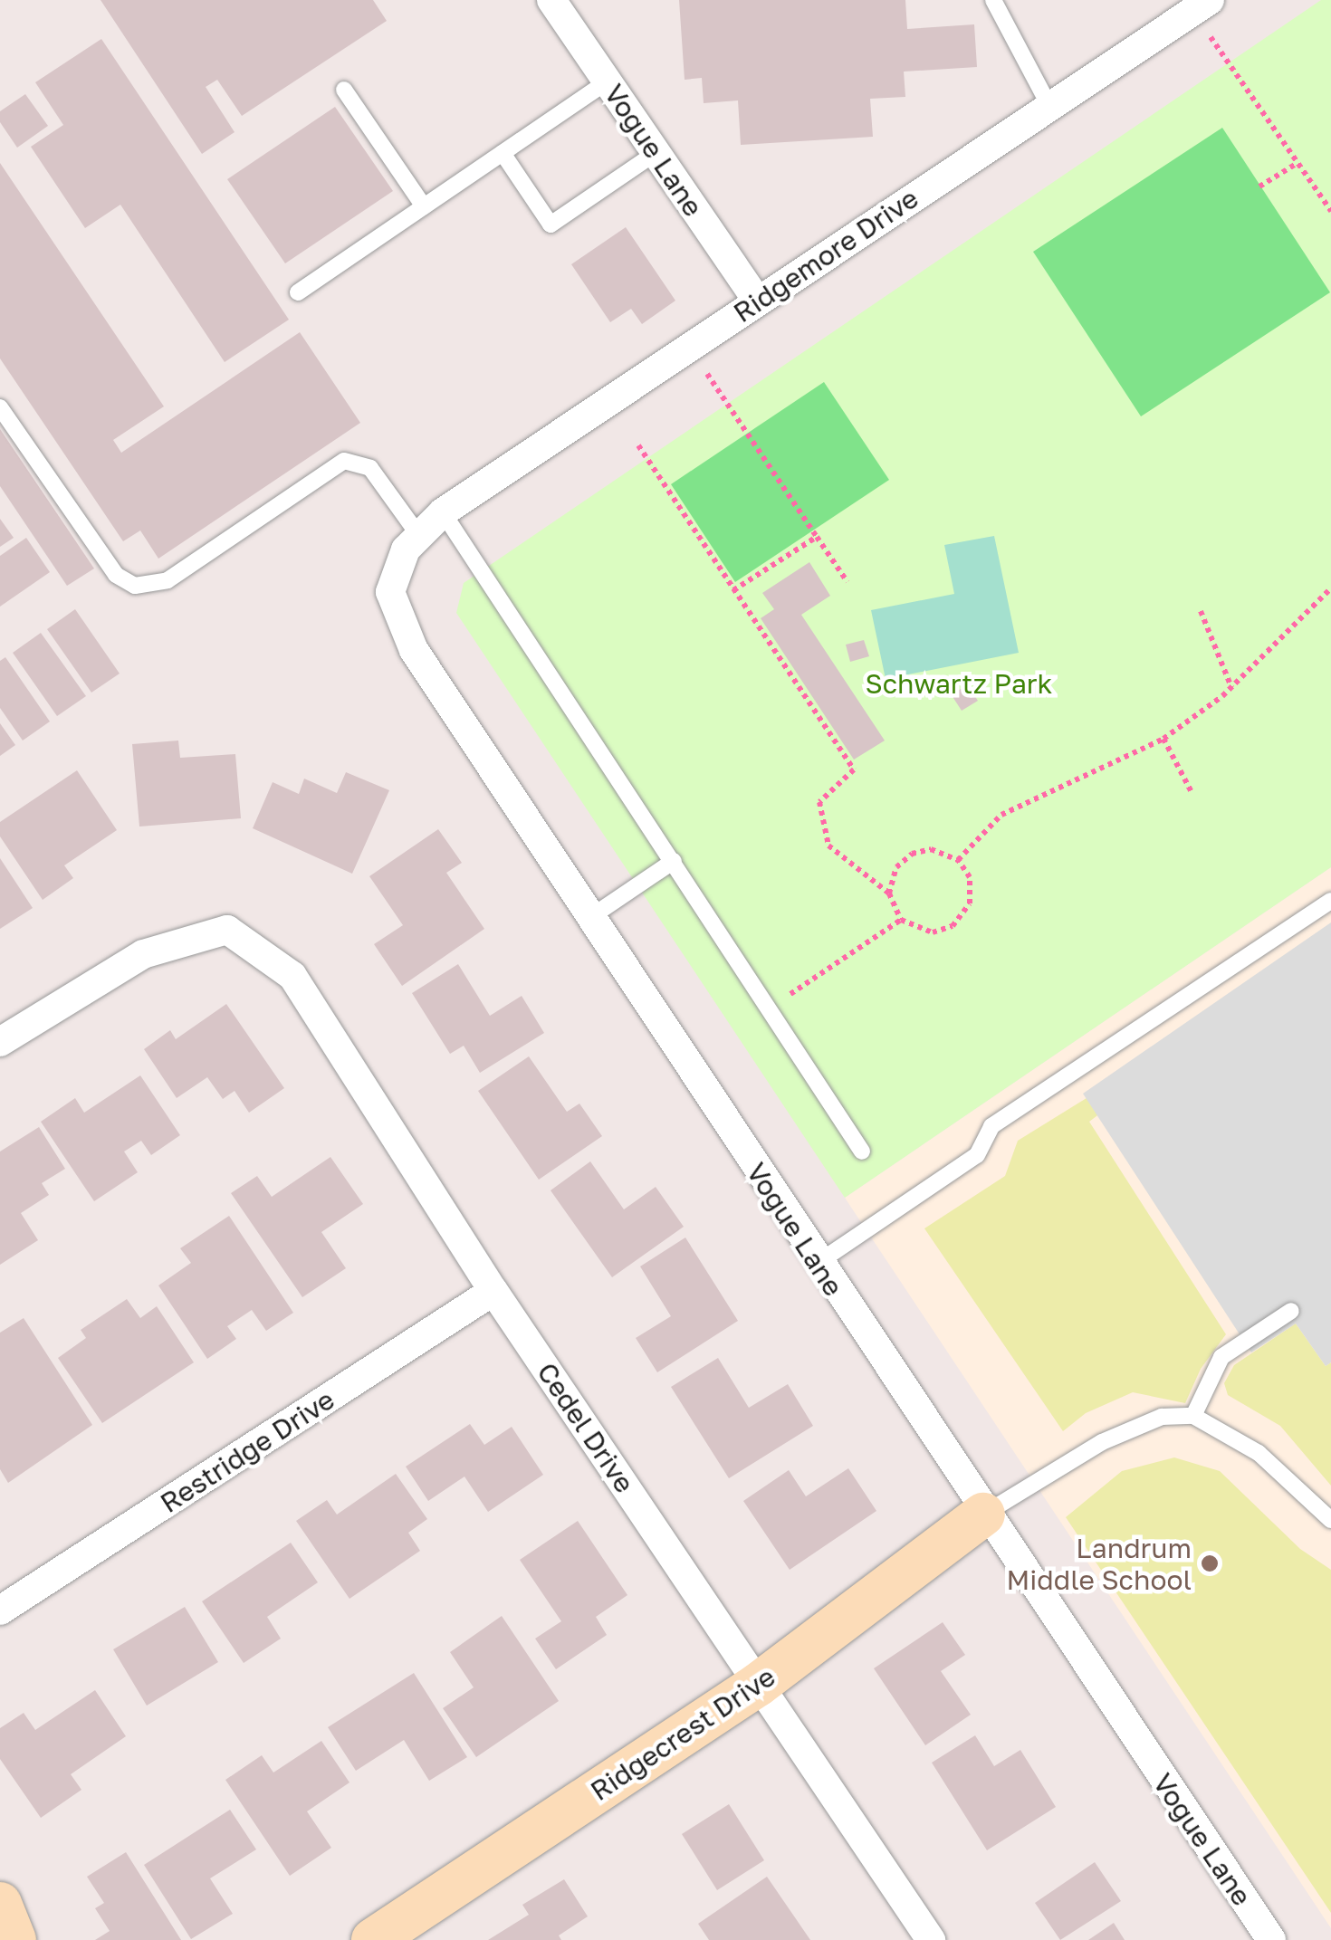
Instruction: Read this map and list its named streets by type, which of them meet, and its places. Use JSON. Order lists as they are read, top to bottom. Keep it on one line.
{"streets":{"street":["Vogue Lane","Ridgemore Drive","Cedel Drive","Restridge Drive","Ridgecrest Drive"]},"crossings":[["Vogue Lane","Ridgemore Drive"],["Vogue Lane","Ridgecrest Drive"],["Cedel Drive","Restridge Drive"],["Cedel Drive","Ridgecrest Drive"]],"parks":["Schwartz Park"],"places":["Landrum Middle School"]}
